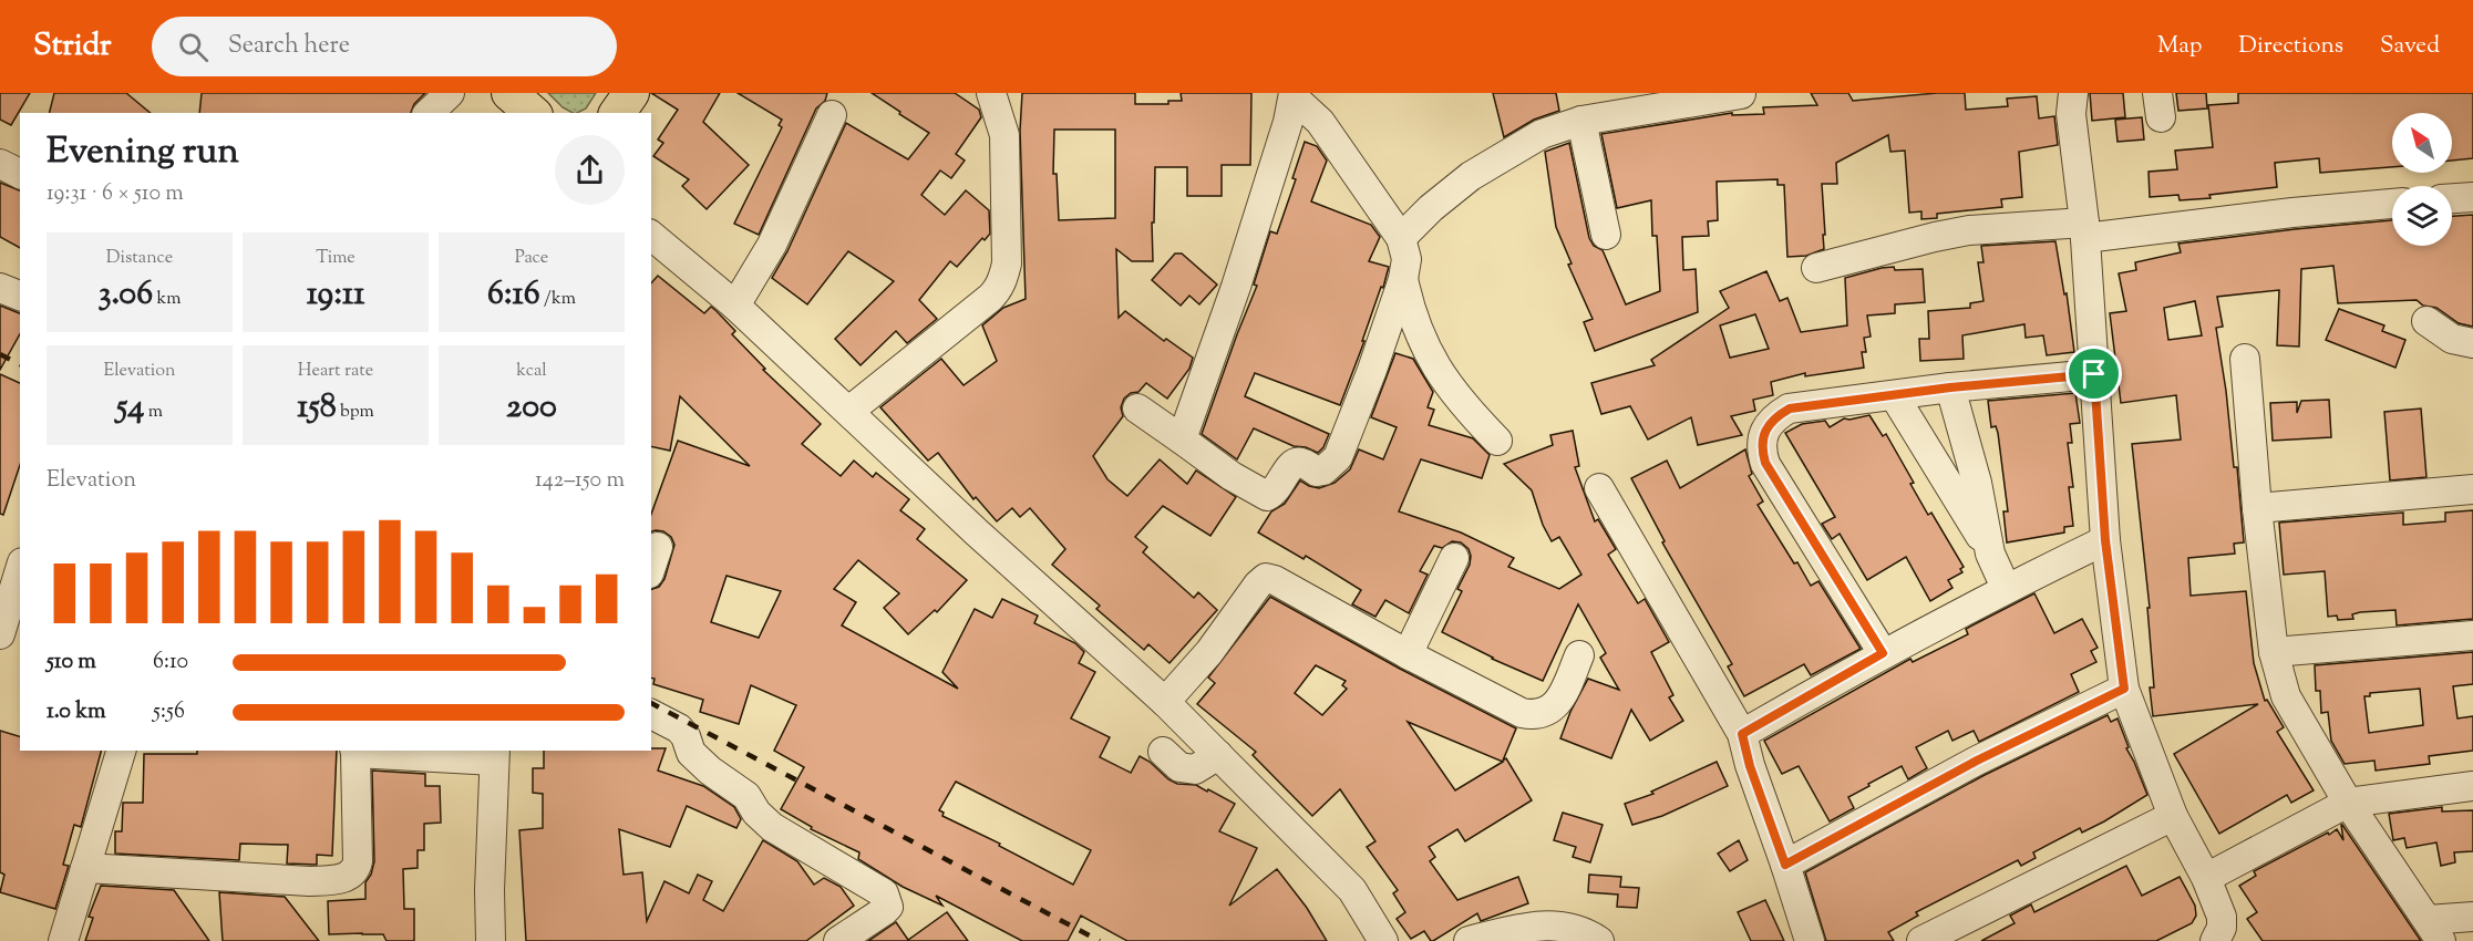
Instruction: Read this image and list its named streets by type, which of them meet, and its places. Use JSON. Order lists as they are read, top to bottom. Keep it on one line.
{"north":"top left","page":{"header":"Stridr","search":"Search here","nav":["Map","Directions","Saved"],"heading":["Evening run","19:31 · 6 × 510 m"],"stats":[["Distance","3.06 km"],["Time","19:11"],["Pace","6:16 /km"],["Elevation","54 m"],["Heart rate","158 bpm"],["kcal","200"]],"chart":["Elevation","142–150 m"],"list":[{"name":"510 m","note":"6:10"},{"name":"1.0 km","note":"5:56"}]}}
